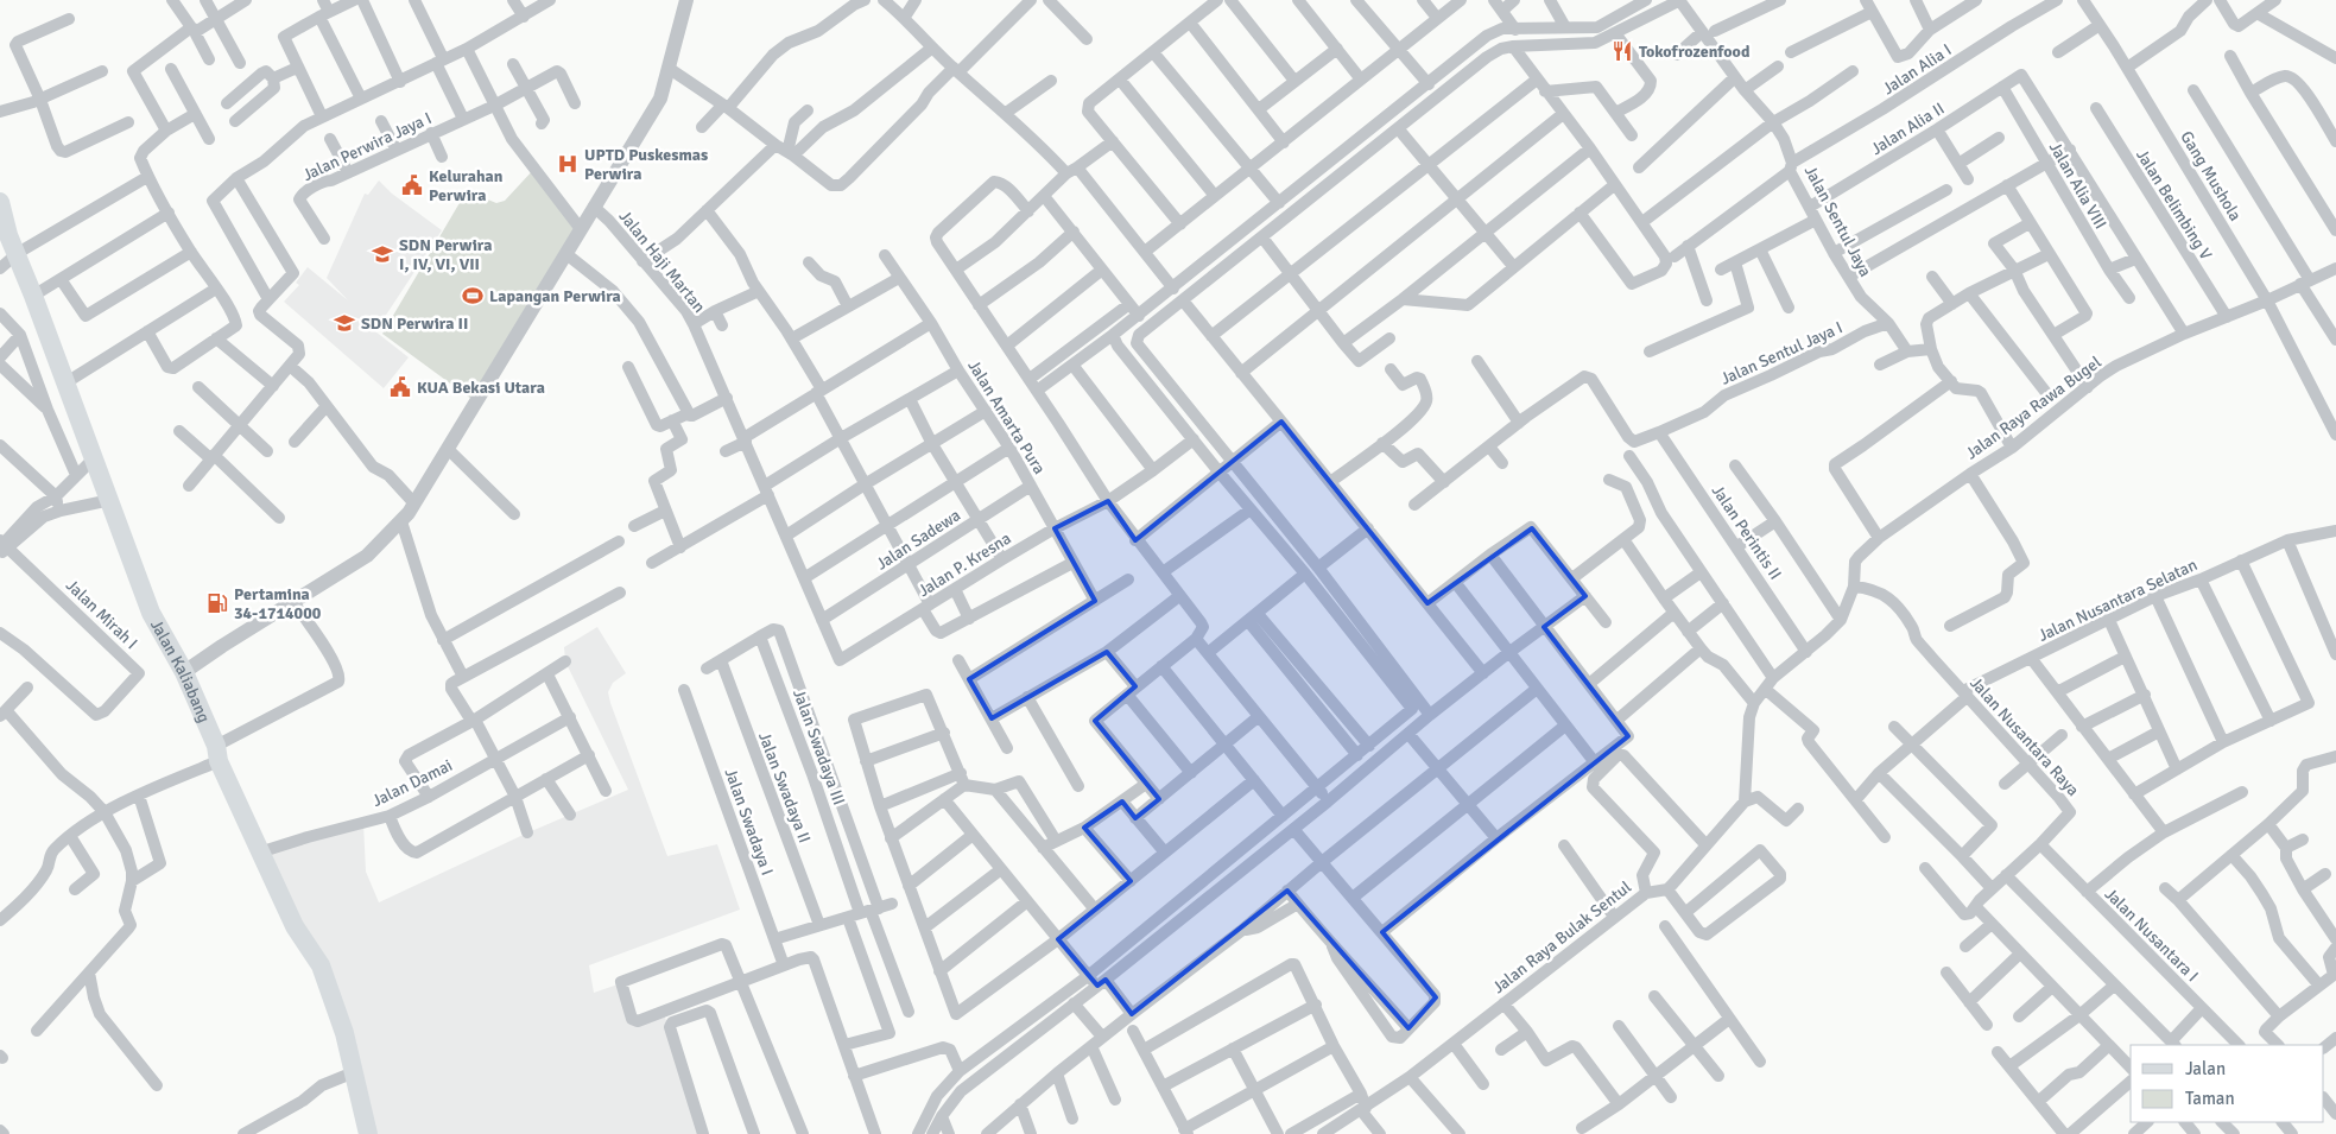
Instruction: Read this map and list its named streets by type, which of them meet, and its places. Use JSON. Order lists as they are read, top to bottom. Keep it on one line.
{"streets":{"main road":["Jalan Kaliabang"],"street":["Jalan Alia I","Jalan Alia II","Jalan Perwira Jaya I","Gang Mushola","Jalan Alia VIII","Jalan Belimbing V","Jalan Sentul Jaya","Jalan Haji Martan","Jalan Sentul Jaya I","Jalan Raya Rawa Bugel","Jalan Amarta Pura","Jalan Perintis II","Jalan Sadewa","Jalan P. Kresna","Jalan Nusantara Selatan","Jalan Mirah I","Jalan Nusantara Raya","Jalan Swadaya III","Jalan Damai","Jalan Swadaya II","Jalan Swadaya I","Jalan Nusantara I","Jalan Raya Bulak Sentul"]},"crossings":[["Jalan Alia I","Jalan Sentul Jaya"],["Jalan Alia II","Jalan Alia VIII"],["Jalan Alia II","Jalan Sentul Jaya"],["Gang Mushola","Jalan Raya Rawa Bugel"],["Jalan Belimbing V","Jalan Raya Rawa Bugel"],["Jalan Sentul Jaya","Jalan Sentul Jaya I"],["Jalan Haji Martan","Jalan Sadewa"],["Jalan Haji Martan","Jalan P. Kresna"],["Jalan Sentul Jaya I","Jalan Perintis II"],["Jalan Raya Rawa Bugel","Jalan Nusantara Raya"],["Jalan Amarta Pura","Jalan Sadewa"],["Jalan Amarta Pura","Jalan P. Kresna"],["Jalan Nusantara Selatan","Jalan Nusantara Raya"],["Jalan Kaliabang","Jalan Damai"],["Jalan Nusantara Raya","Jalan Nusantara I"]],"places":{"restaurant":["Tokofrozenfood"],"hospital":["UPTD Puskesmas Perwira"],"public building":["Kelurahan Perwira","KUA Bekasi Utara"],"school or university":["SDN Perwira I, IV, VI, VII","SDN Perwira II"],"sports":["Lapangan Perwira"],"fuel station":["Pertamina 34-1714000"]},"legend":["Jalan","Taman"]}
